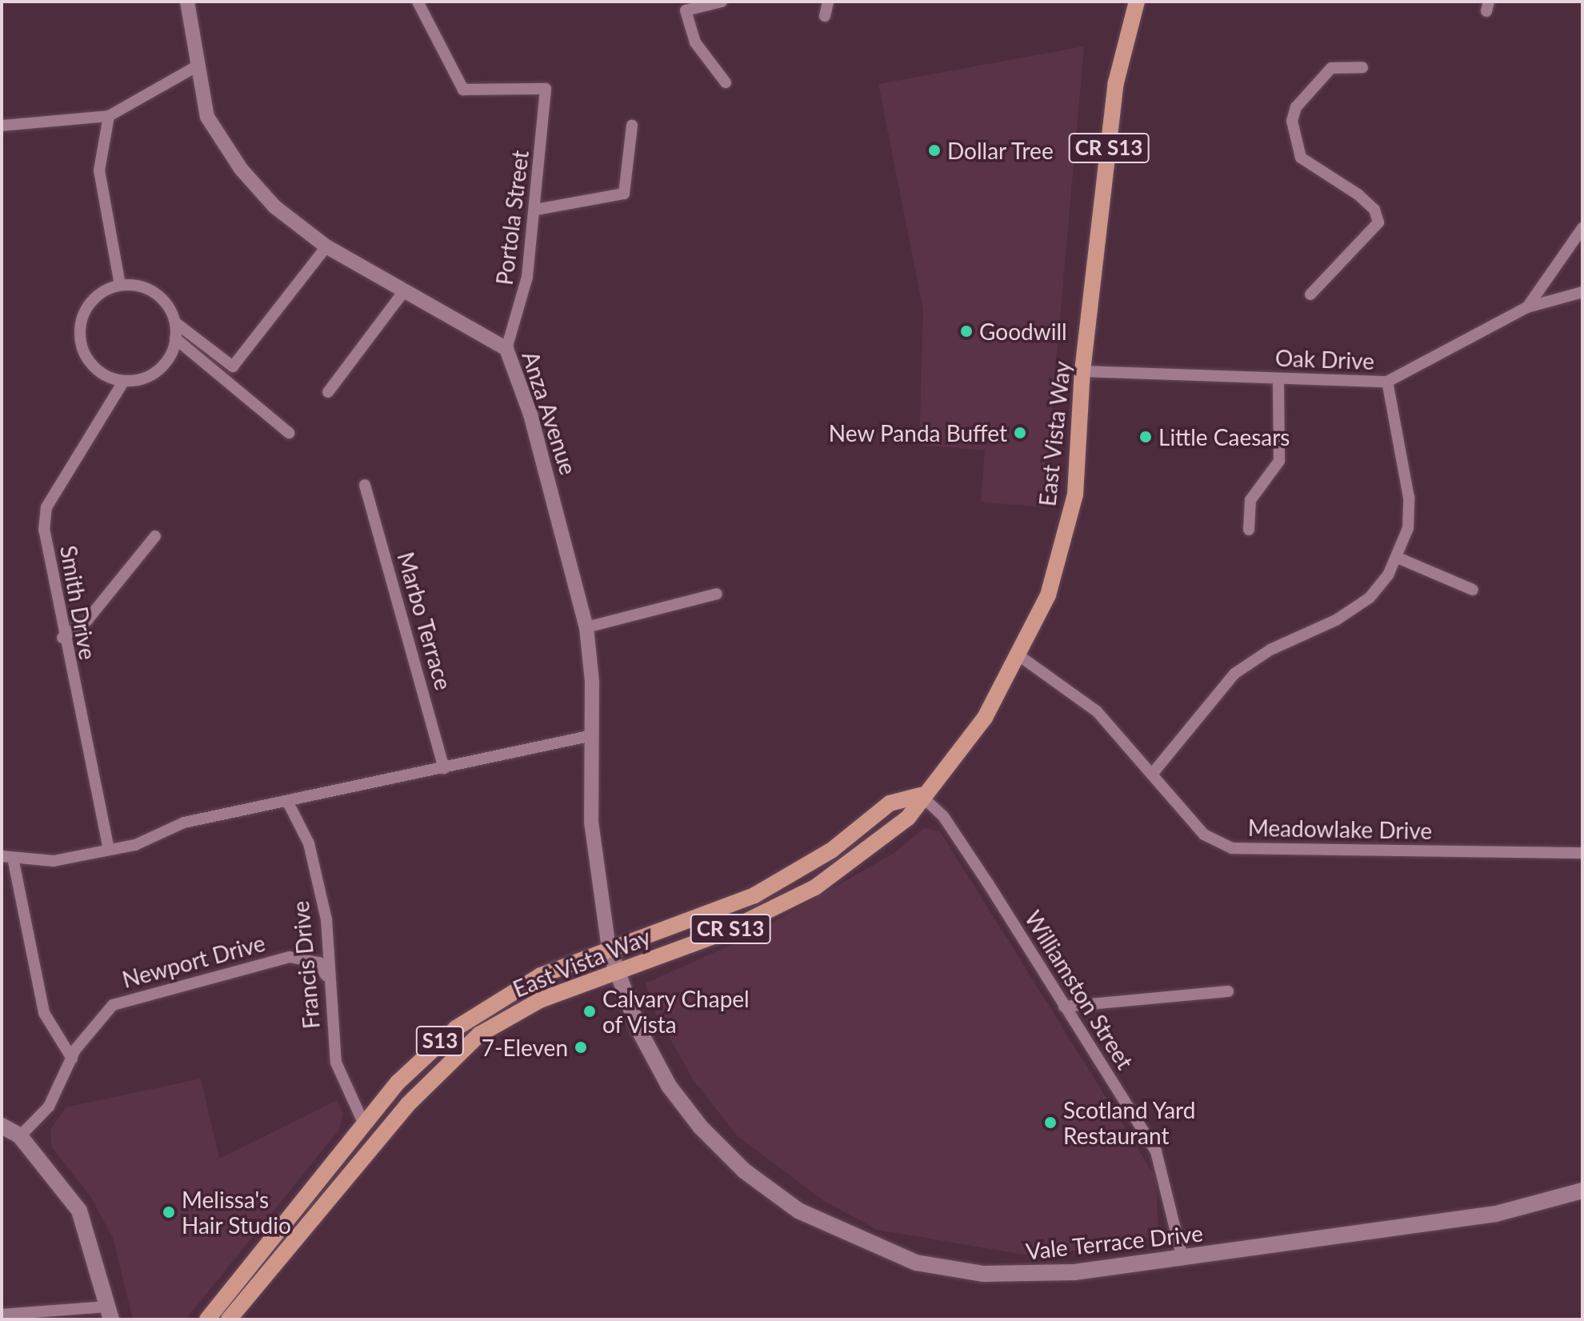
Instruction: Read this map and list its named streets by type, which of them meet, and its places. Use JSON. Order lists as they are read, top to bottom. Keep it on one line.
{"streets":{"main road":["CR S13","East Vista Way","S13","Vale Terrace Drive"],"street":["Portola Street","Oak Drive","Anza Avenue","Smith Drive","Marbo Terrace","Meadowlake Drive","Newport Drive","Francis Drive","Williamston Street"]},"crossings":[["Portola Street","Anza Avenue"],["Oak Drive","East Vista Way"],["Anza Avenue","East Vista Way"],["Anza Avenue","Vale Terrace Drive"],["East Vista Way","Meadowlake Drive"],["East Vista Way","Francis Drive"],["East Vista Way","Williamston Street"],["East Vista Way","Vale Terrace Drive"],["Newport Drive","Francis Drive"],["Williamston Street","Vale Terrace Drive"]],"places":["Dollar Tree","Goodwill","New Panda Buffet","Little Caesars","Calvary Chapel of Vista","7-Eleven","Scotland Yard Restaurant","Melissa's Hair Studio"]}
